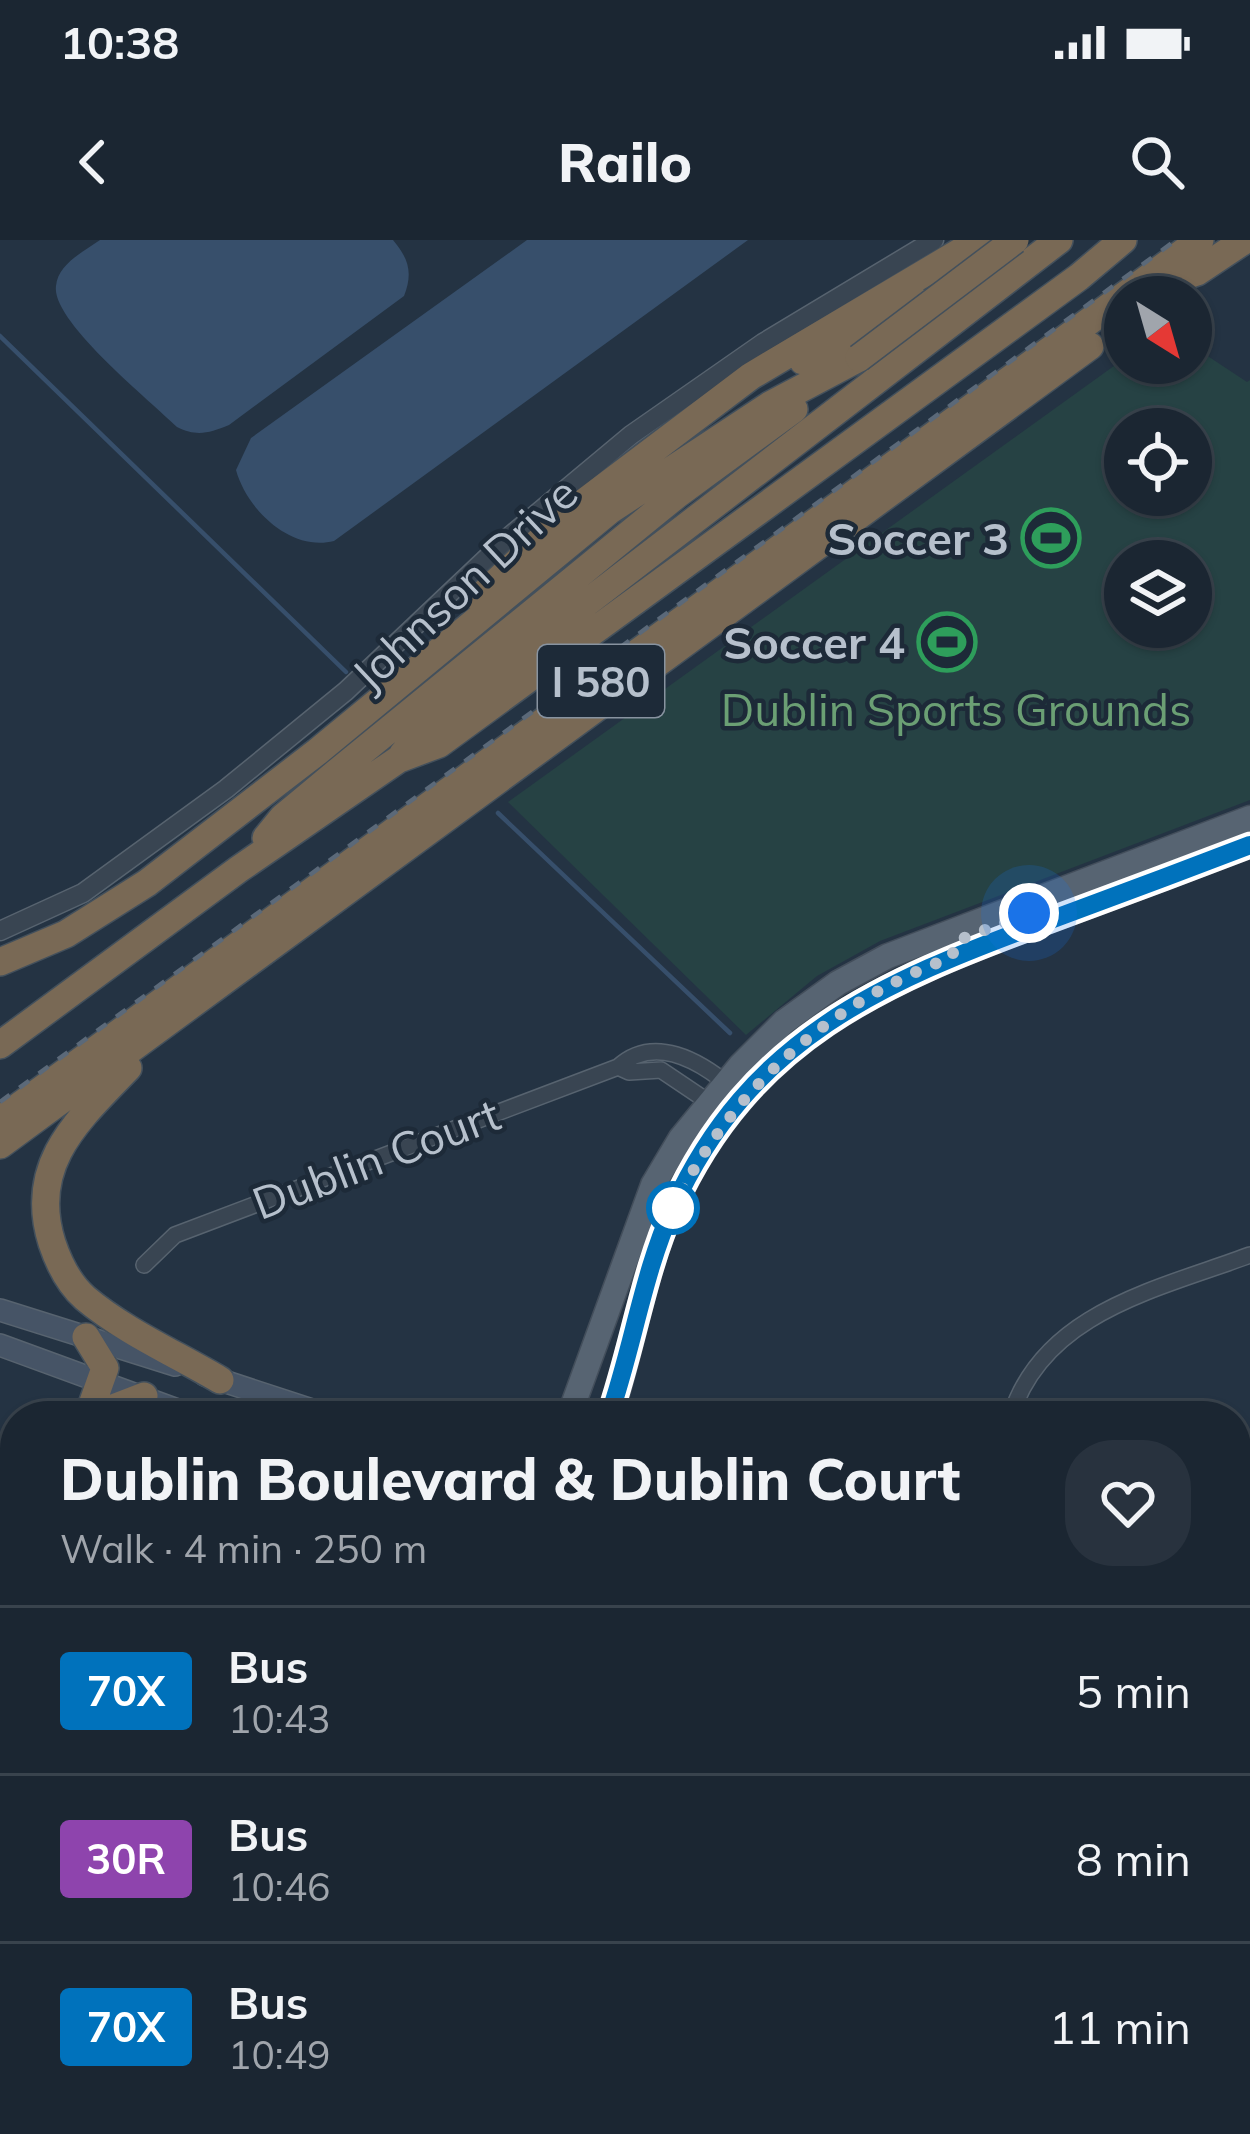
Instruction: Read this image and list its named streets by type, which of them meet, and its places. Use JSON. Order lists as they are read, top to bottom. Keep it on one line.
{"streets":{"highway":["I 580"],"street":["Johnson Drive","Dublin Court"]},"parks":["Dublin Sports Grounds"],"places":{"sports":["Soccer 3","Soccer 4"]},"lines":["bus line 70X"],"north":"bottom right","page":{"status":"10:38","header":"Railo","heading":["Dublin Boulevard & Dublin Court","Walk · 4 min · 250 m"],"list":[{"mark":"70X","name":"Bus","note":"10:43","value":"5 min"},{"mark":"30R","name":"Bus","note":"10:46","value":"8 min"},{"mark":"70X","name":"Bus","note":"10:49","value":"11 min"}]}}
